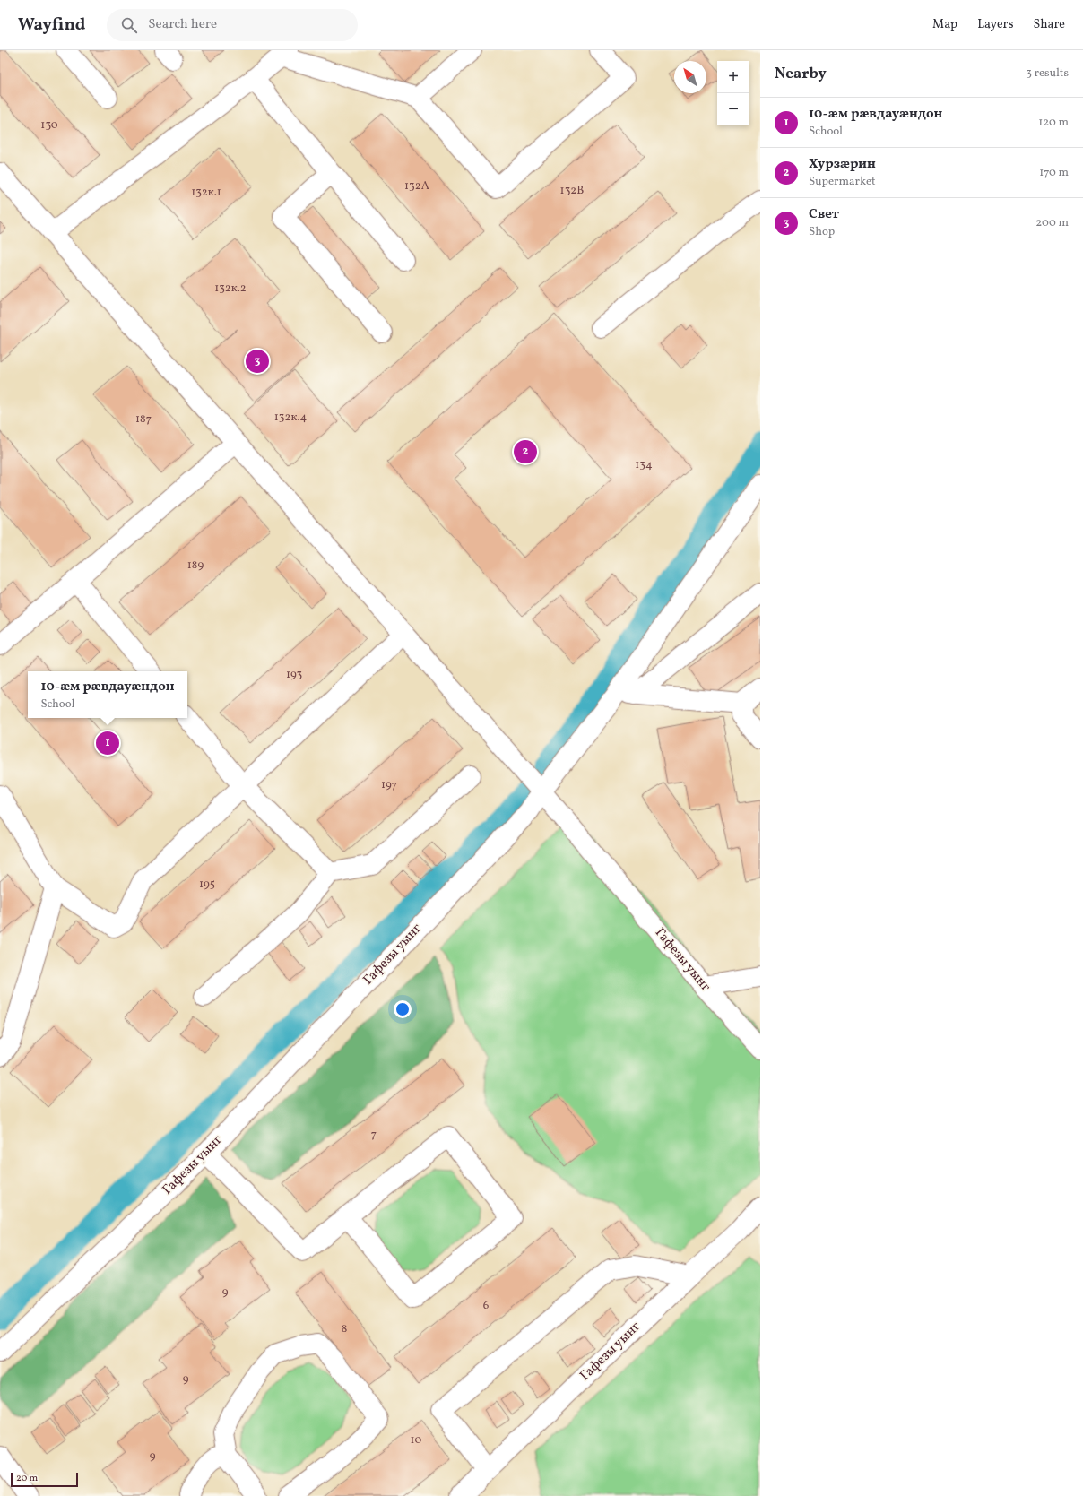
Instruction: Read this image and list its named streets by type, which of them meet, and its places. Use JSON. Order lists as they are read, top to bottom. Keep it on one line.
{"streets":{"street":["Гафезы уынг"]},"house_numbers":["130","132A","132В","132к.1","132к.2","132к.4","187","134","189","193","197","195","7","9","6","8","9","10","9"],"scale_bar":"20 m","north":"top left","page":{"header":"Wayfind","search":"Search here","nav":["Map","Layers","Share"],"heading":["Nearby","3 results"],"map_buttons":["+","−"],"list":[{"mark":"1","name":"10-æм рӕвдауӕндон","note":"School","value":"120 m"},{"mark":"2","name":"Хурзæрин","note":"Supermarket","value":"170 m"},{"mark":"3","name":"Свет","note":"Shop","value":"200 m"}],"pins":["3","2","1"],"popup":["10-æм рӕвдауӕндон","School"],"scale":"20 m"}}
